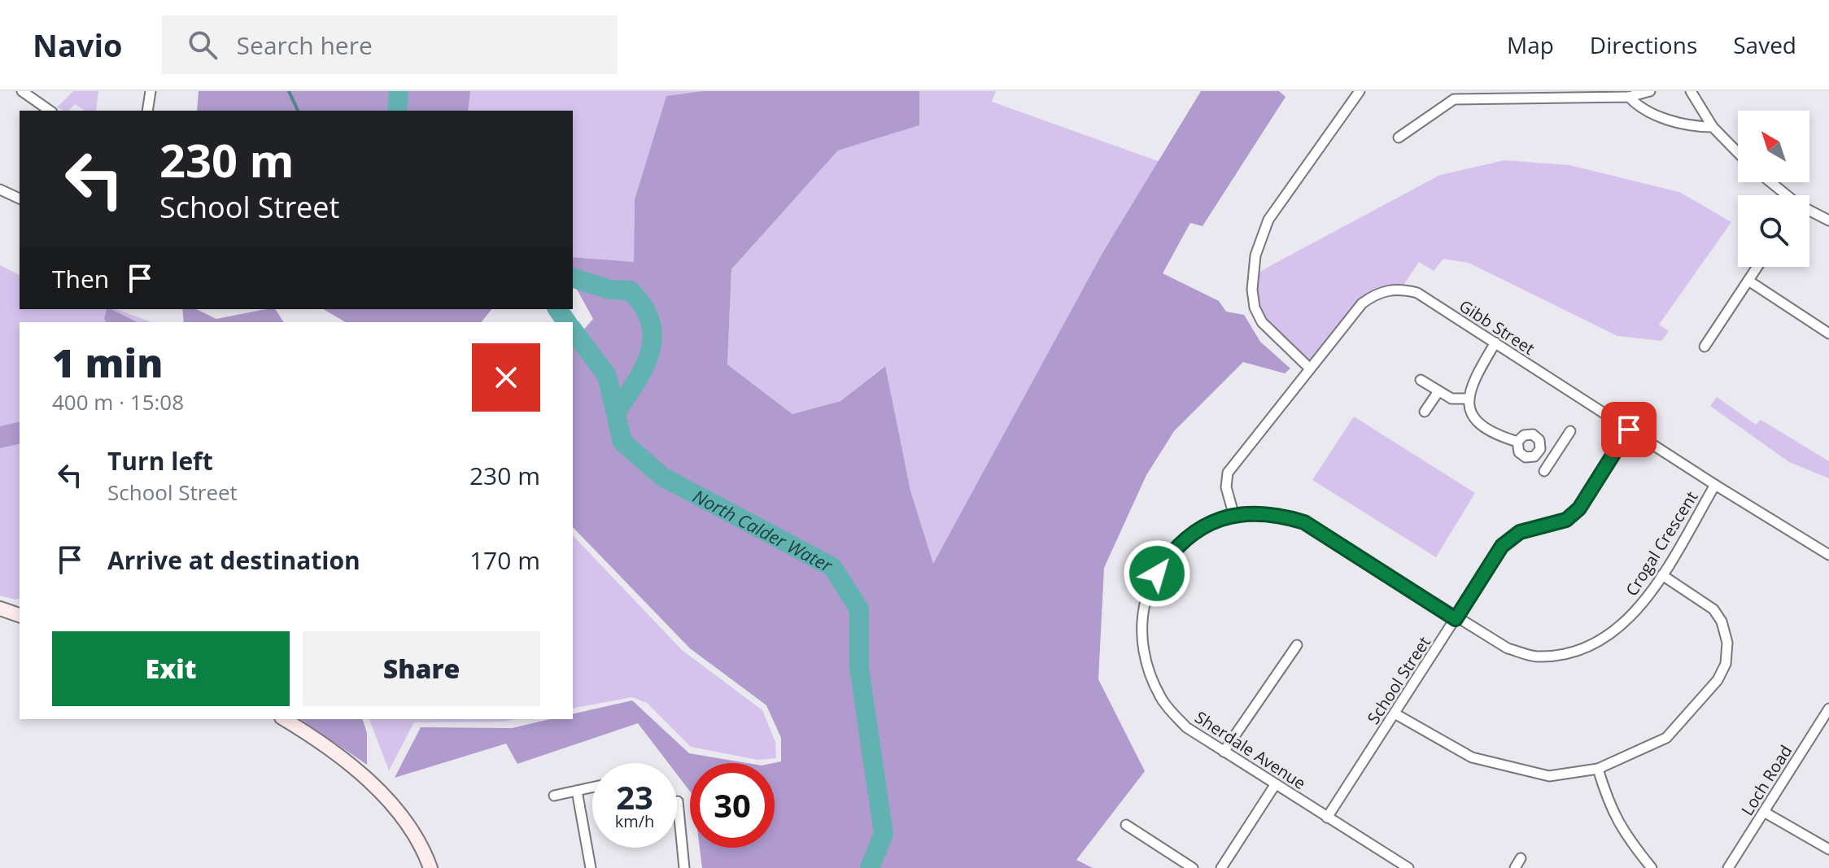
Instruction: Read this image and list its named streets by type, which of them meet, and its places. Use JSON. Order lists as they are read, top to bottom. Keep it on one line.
{"streets":{"street":["Gibb Street","Crogal Crescent","School Street","Sherdale Avenue","Loch Road"]},"crossings":[["Gibb Street","Crogal Crescent"],["Gibb Street","School Street"],["Gibb Street","Sherdale Avenue"],["Crogal Crescent","School Street"],["School Street","Sherdale Avenue"]],"water":["North Calder Water"],"north":"top left","page":{"header":"Navio","search":"Search here","nav":["Map","Directions","Saved"],"turn":["230 m","School Street"],"then":"Then","heading":["1 min","400 m · 15:08"],"list":[{"name":"Turn left","note":"School Street","value":"230 m"},{"name":"Arrive at destination","value":"170 m"}],"buttons":["Exit","Share"],"speed":"23 km/h","limit":"30"}}
